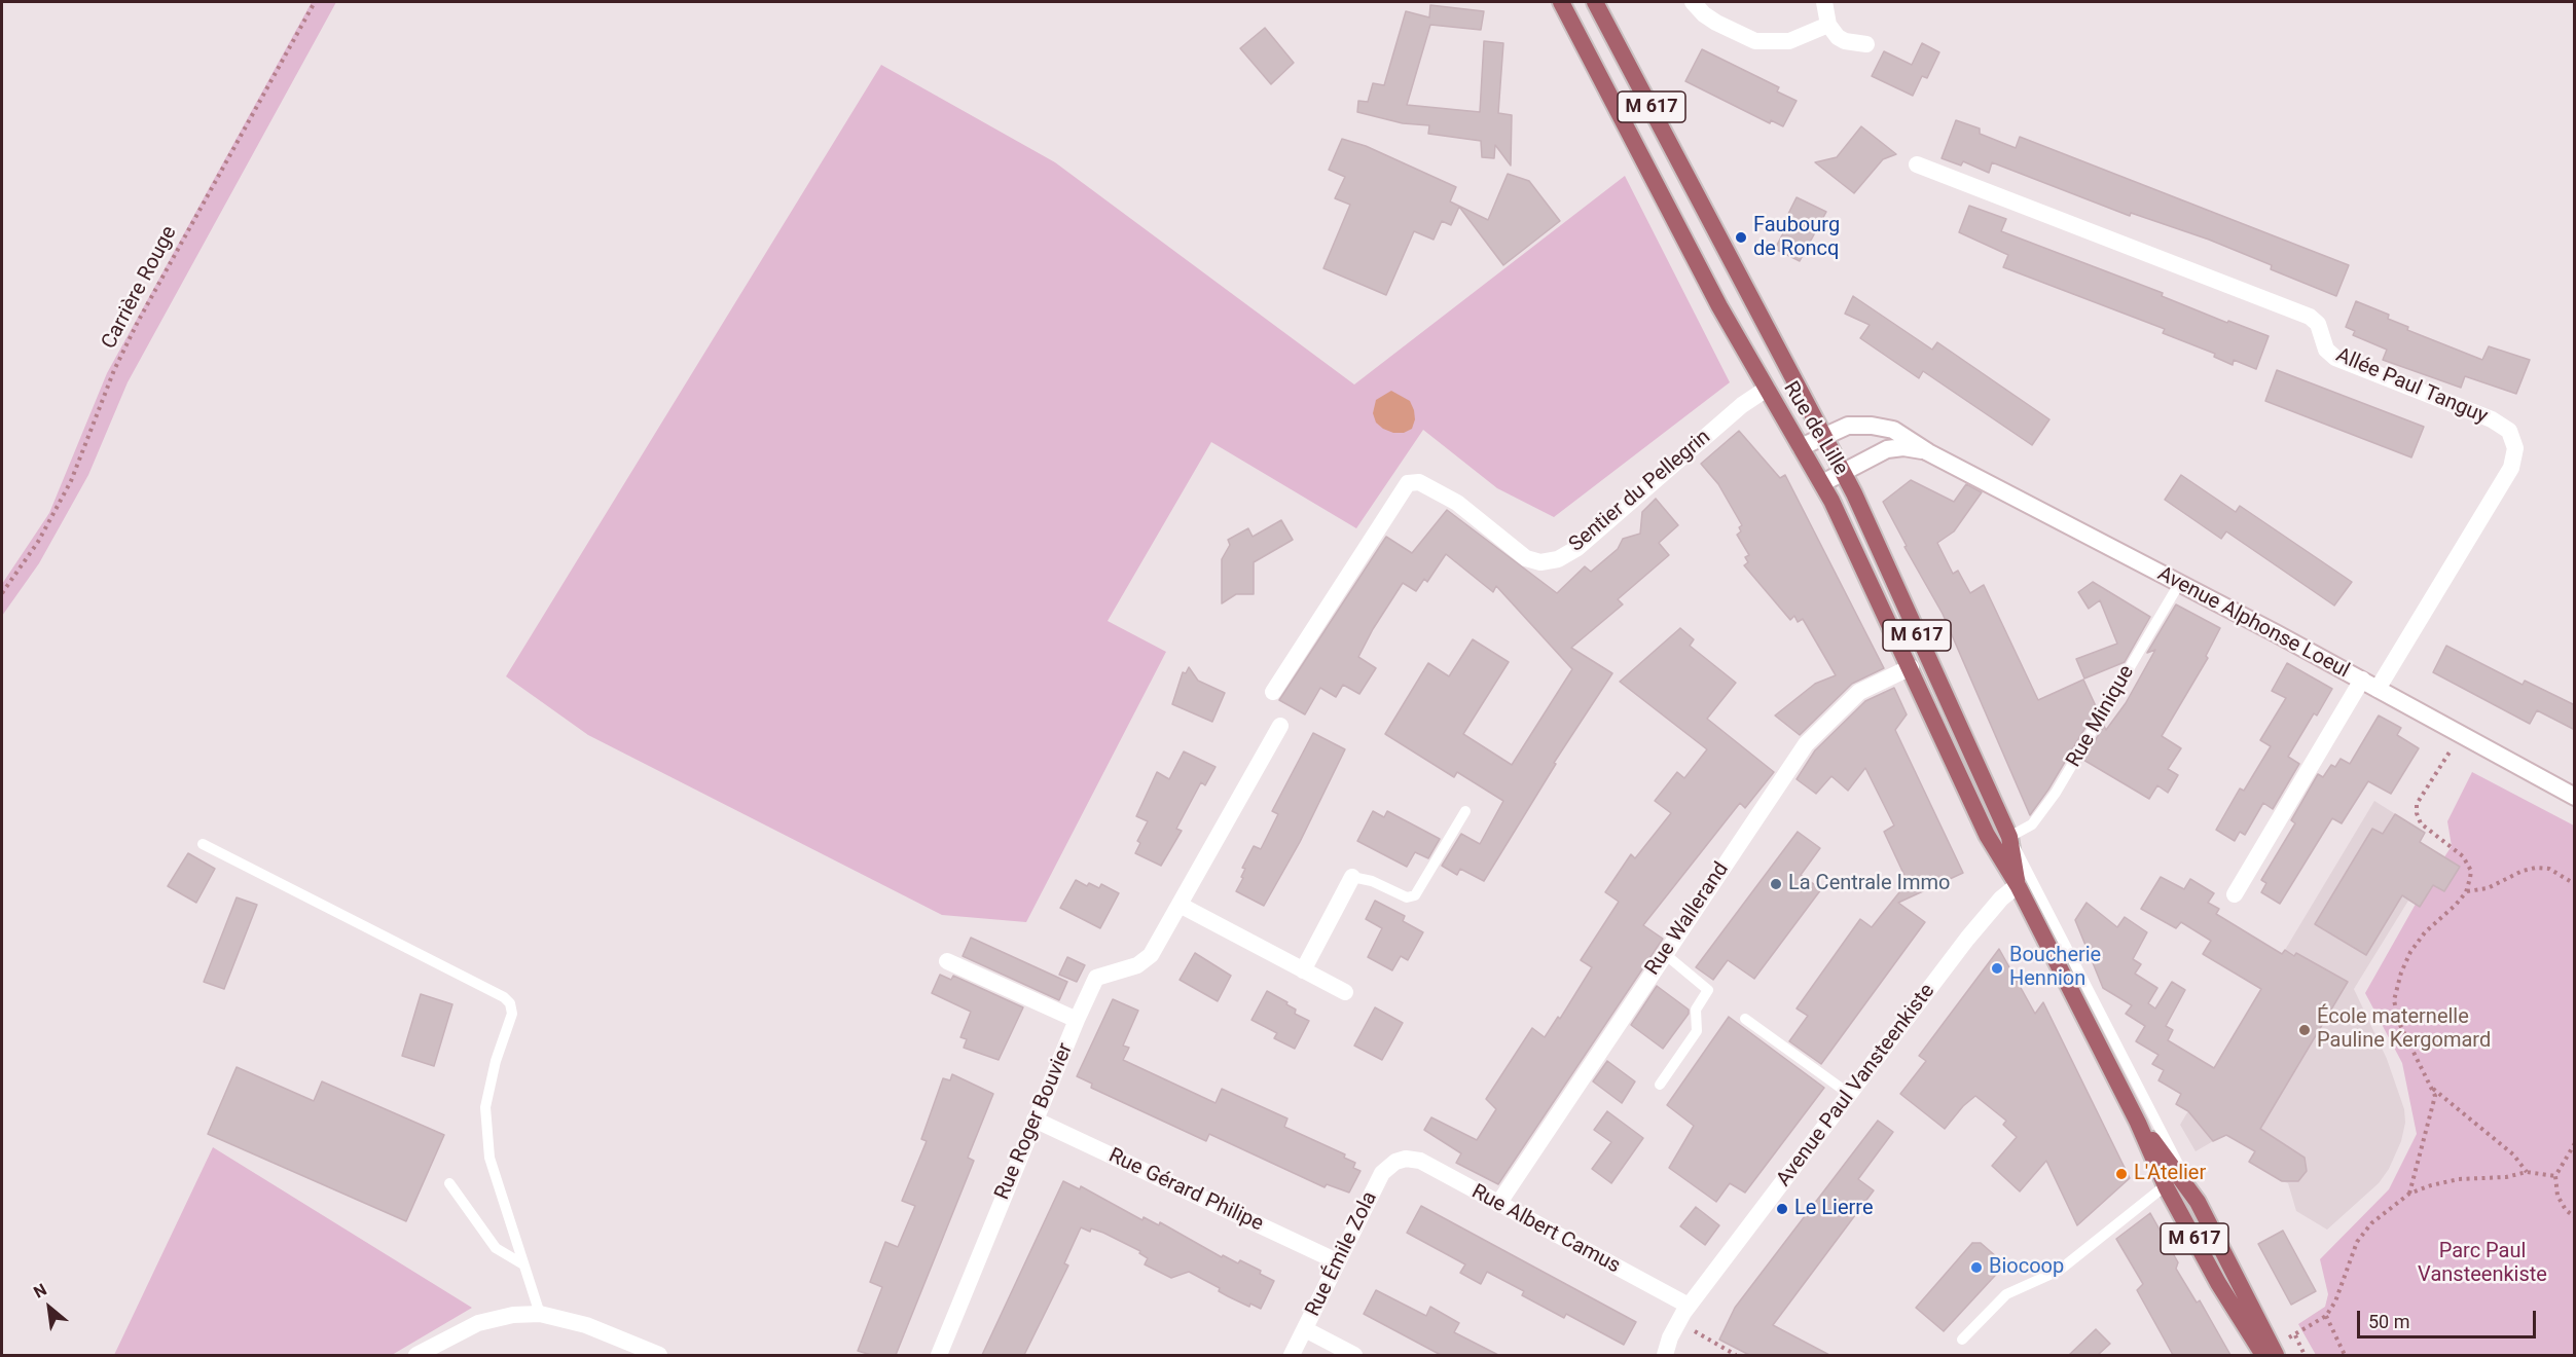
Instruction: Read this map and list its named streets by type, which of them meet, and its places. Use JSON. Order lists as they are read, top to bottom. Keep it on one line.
{"streets":{"main road":["M 617","Rue de Lille"],"street":["Allée Paul Tanguy","Sentier du Pellegrin","Avenue Alphonse Loeul","Rue Wallerand","Avenue Paul Vansteenkiste","Rue Roger Bouvier","Rue Gérard Philipe","Rue Albert Camus","Rue Émile Zola"],"lane":["Rue Minique"],"path":["Carrière Rouge"]},"crossings":[["Allée Paul Tanguy","Avenue Alphonse Loeul"],["Rue de Lille","Sentier du Pellegrin"],["Rue de Lille","Avenue Alphonse Loeul"],["Rue de Lille","Rue Minique"],["Rue de Lille","Rue Wallerand"],["Rue de Lille","Avenue Paul Vansteenkiste"],["Avenue Alphonse Loeul","Rue Minique"],["Rue Wallerand","Rue Albert Camus"],["Avenue Paul Vansteenkiste","Rue Albert Camus"],["Rue Roger Bouvier","Rue Gérard Philipe"],["Rue Gérard Philipe","Rue Émile Zola"],["Rue Albert Camus","Rue Émile Zola"]],"parks":["Parc Paul Vansteenkiste"],"places":["Faubourg de Roncq","La Centrale Immo","Boucherie Hennion","École maternelle Pauline Kergomard","L'Atelier","Le Lierre","Biocoop"],"scale_bar":"50 m","north":"top left"}
